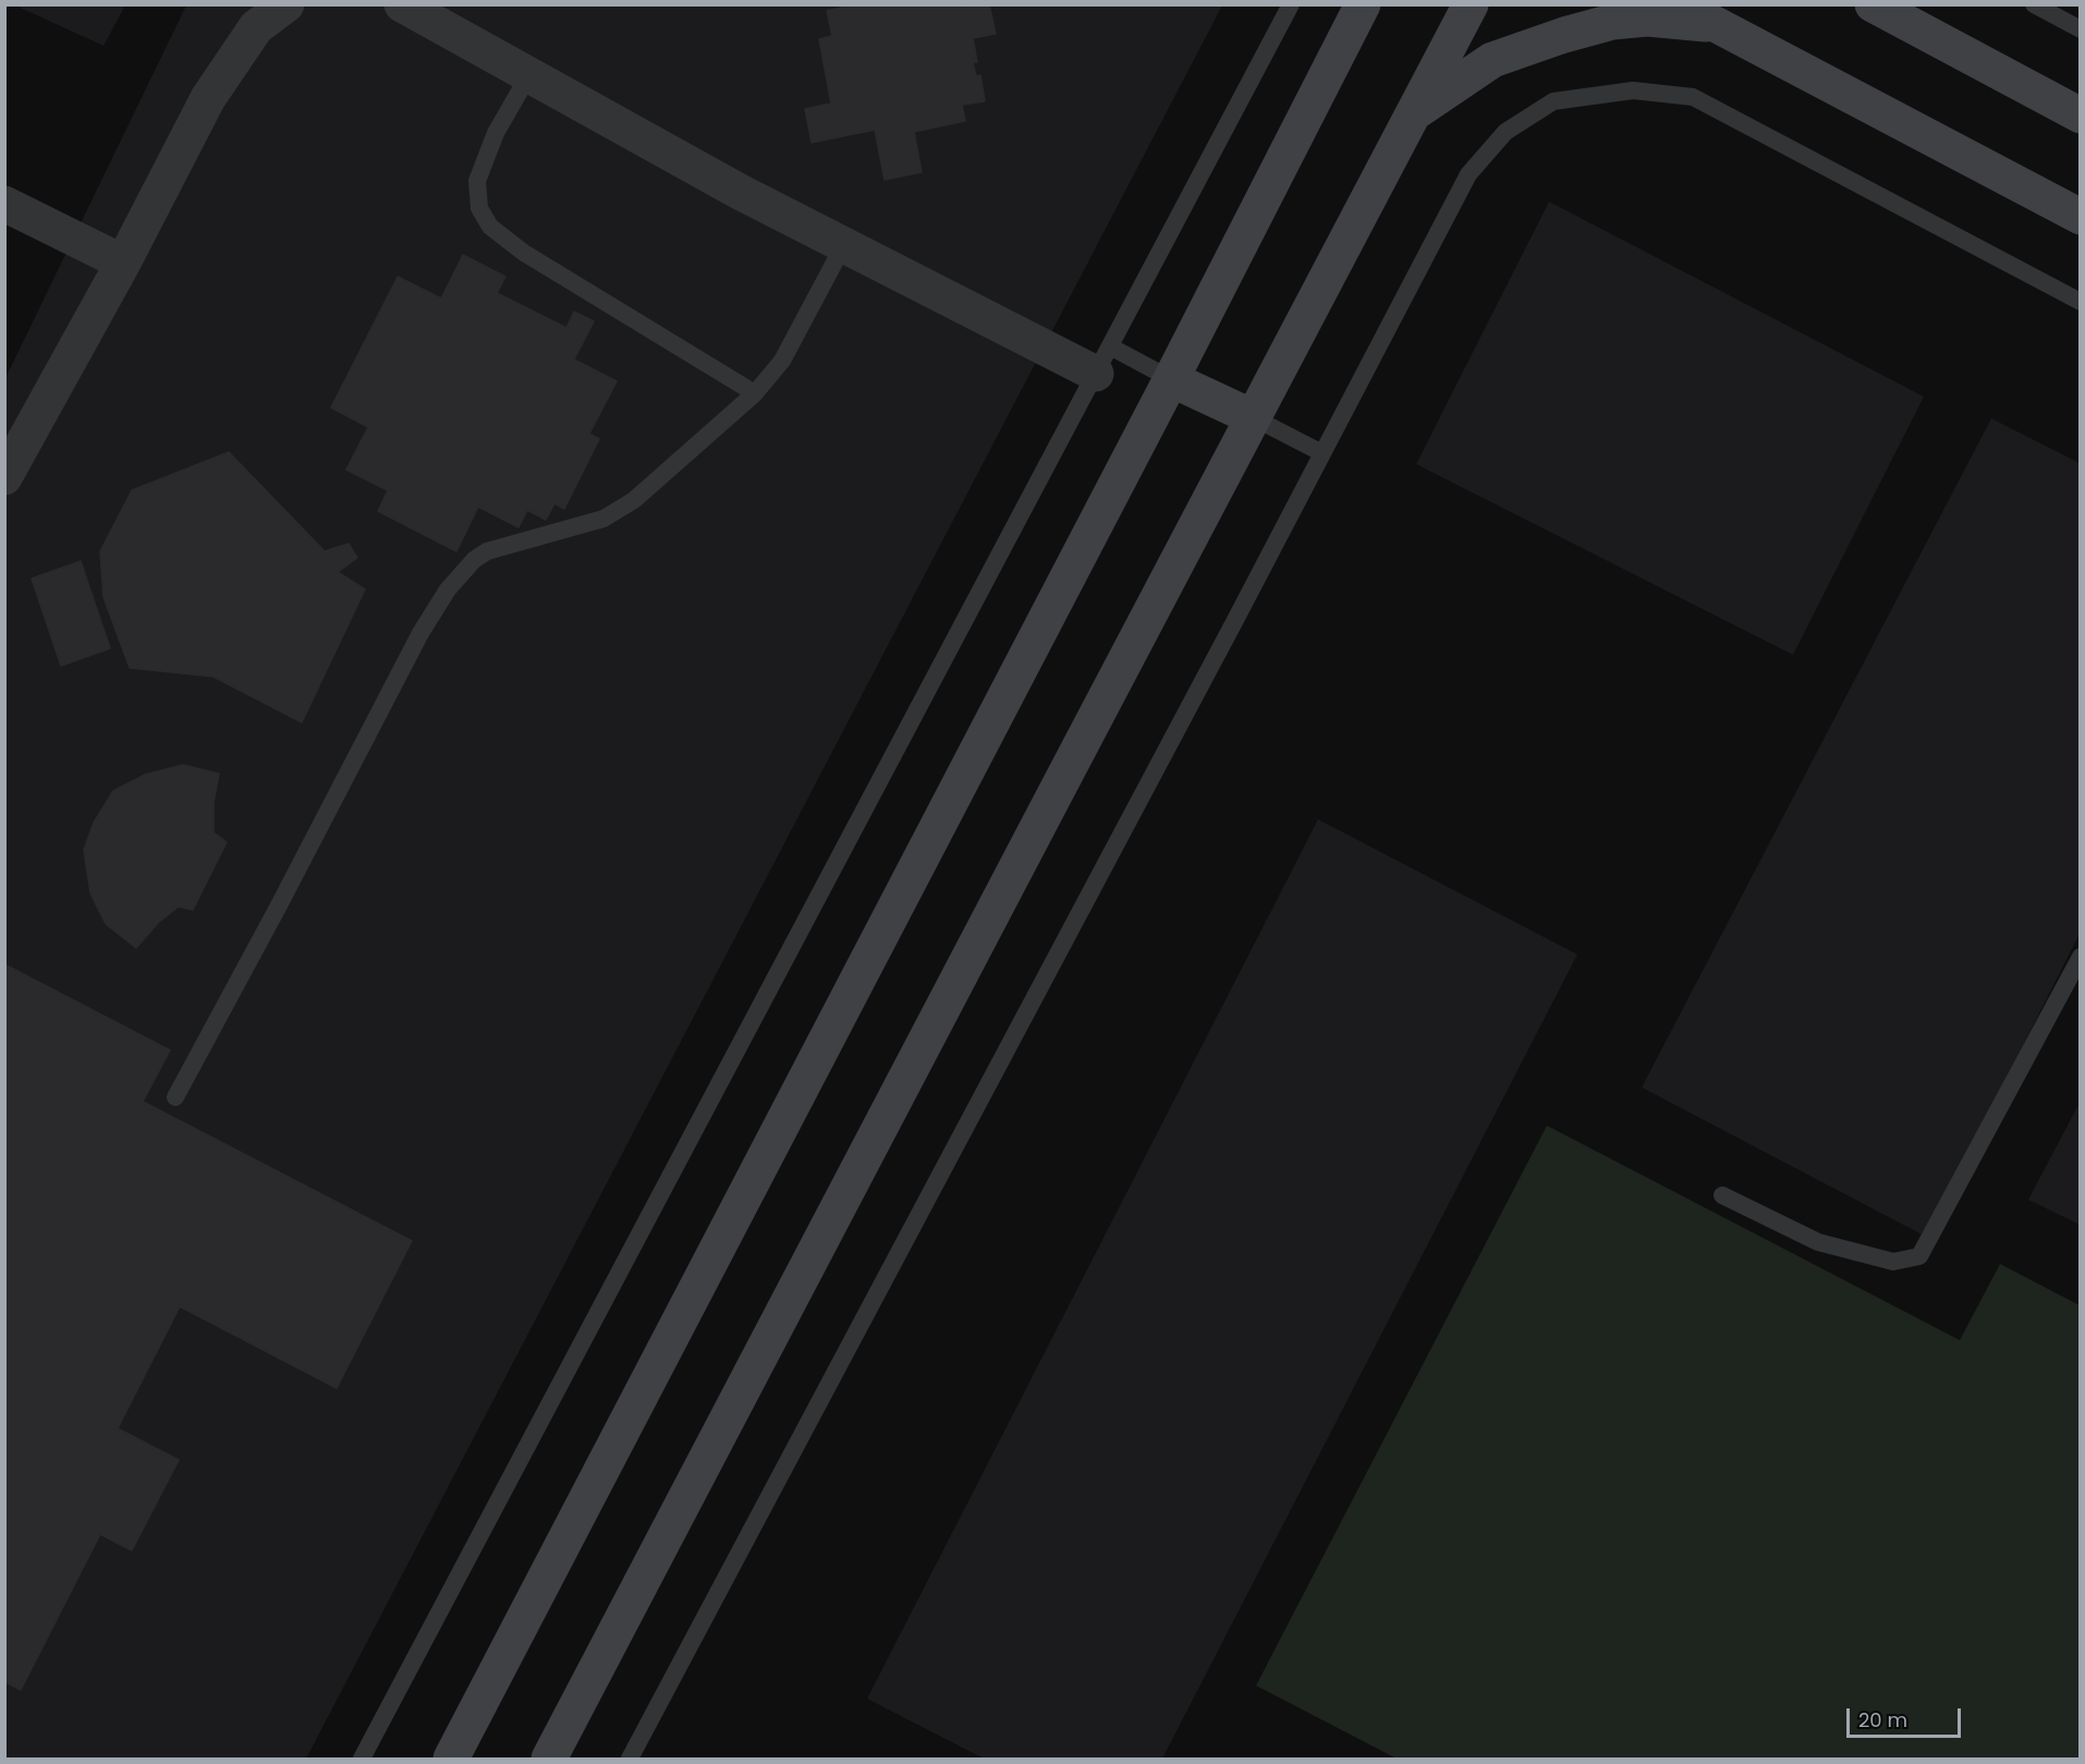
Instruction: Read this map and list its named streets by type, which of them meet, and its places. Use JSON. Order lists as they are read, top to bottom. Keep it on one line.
{"scale_bar":"20 m"}
